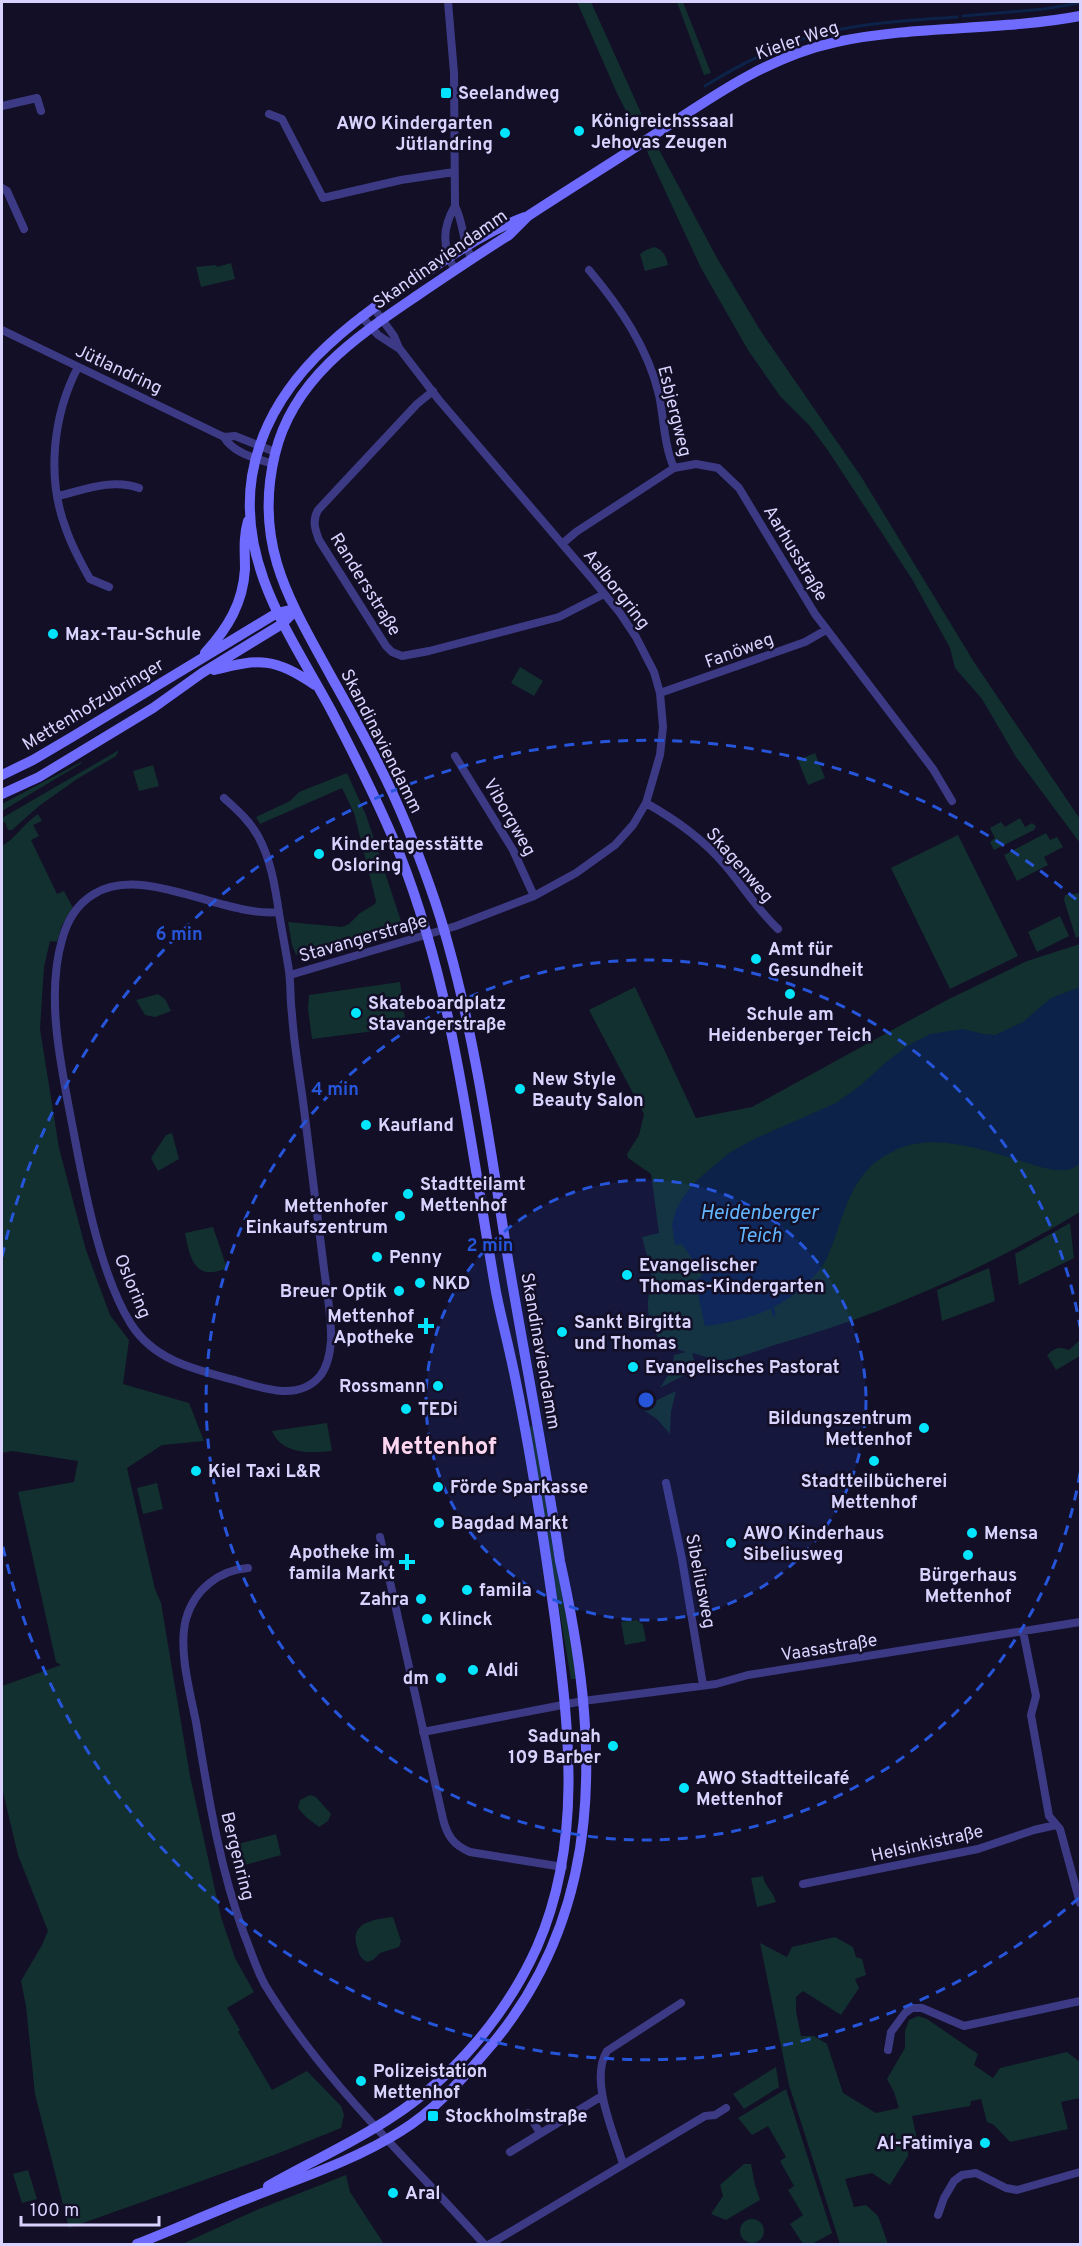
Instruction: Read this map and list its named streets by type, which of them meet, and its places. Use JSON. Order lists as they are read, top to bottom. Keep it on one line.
{"streets":{"main road":["Kieler Weg","Skandinaviendamm","Mettenhofzubringer"],"street":["Jütlandring","Esbjergweg","Aarhusstraße","Randersstraße","Aalborgring","Fanöweg","Viborgweg","Skagenweg","Stavangerstraße","Osloring","Sibeliusweg","Vaasastraße","Helsinkistraße","Bergenring"]},"crossings":[["Kieler Weg","Skandinaviendamm"],["Skandinaviendamm","Jütlandring"],["Skandinaviendamm","Aalborgring"],["Skandinaviendamm","Mettenhofzubringer"],["Skandinaviendamm","Stavangerstraße"],["Skandinaviendamm","Vaasastraße"],["Skandinaviendamm","Bergenring"],["Esbjergweg","Aarhusstraße"],["Aarhusstraße","Aalborgring"],["Aarhusstraße","Fanöweg"],["Randersstraße","Aalborgring"],["Aalborgring","Fanöweg"],["Aalborgring","Viborgweg"],["Aalborgring","Skagenweg"],["Aalborgring","Stavangerstraße"],["Stavangerstraße","Osloring"],["Sibeliusweg","Vaasastraße"]],"districts":["Mettenhof"],"water":["Heidenberger Teich"],"places":{"transit":["Seelandweg","Stockholmstraße"],"other":["Königreichsssaal Jehovas Zeugen","AWO Kindergarten Jütlandring","Max-Tau-Schule","Kindertagesstätte Osloring","Amt für Gesundheit","Schule am Heidenberger Teich","Skateboardplatz Stavangerstraße","New Style Beauty Salon","Kaufland","Stadtteilamt Mettenhof","Mettenhofer Einkaufszentrum","Penny","Evangelischer Thomas-Kindergarten","NKD","Breuer Optik","Sankt Birgitta und Thomas","Evangelisches Pastorat","Rossmann","TEDi","Bildungszentrum Mettenhof","Stadtteilbücherei Mettenhof","Kiel Taxi L&R","Förde Sparkasse","Bagdad Markt","Mensa","AWO Kinderhaus Sibeliusweg","Bürgerhaus Mettenhof","famila","Zahra","Klinck","Aldi","dm","Sadunah 109 Barber","AWO Stadtteilcafé Mettenhof","Polizeistation Mettenhof","Al-Fatimiya","Aral"],"health":["Mettenhof Apotheke","Apotheke im famila Markt"]},"scale_bar":"100 m","rings":["6 min","4 min","2 min"]}
